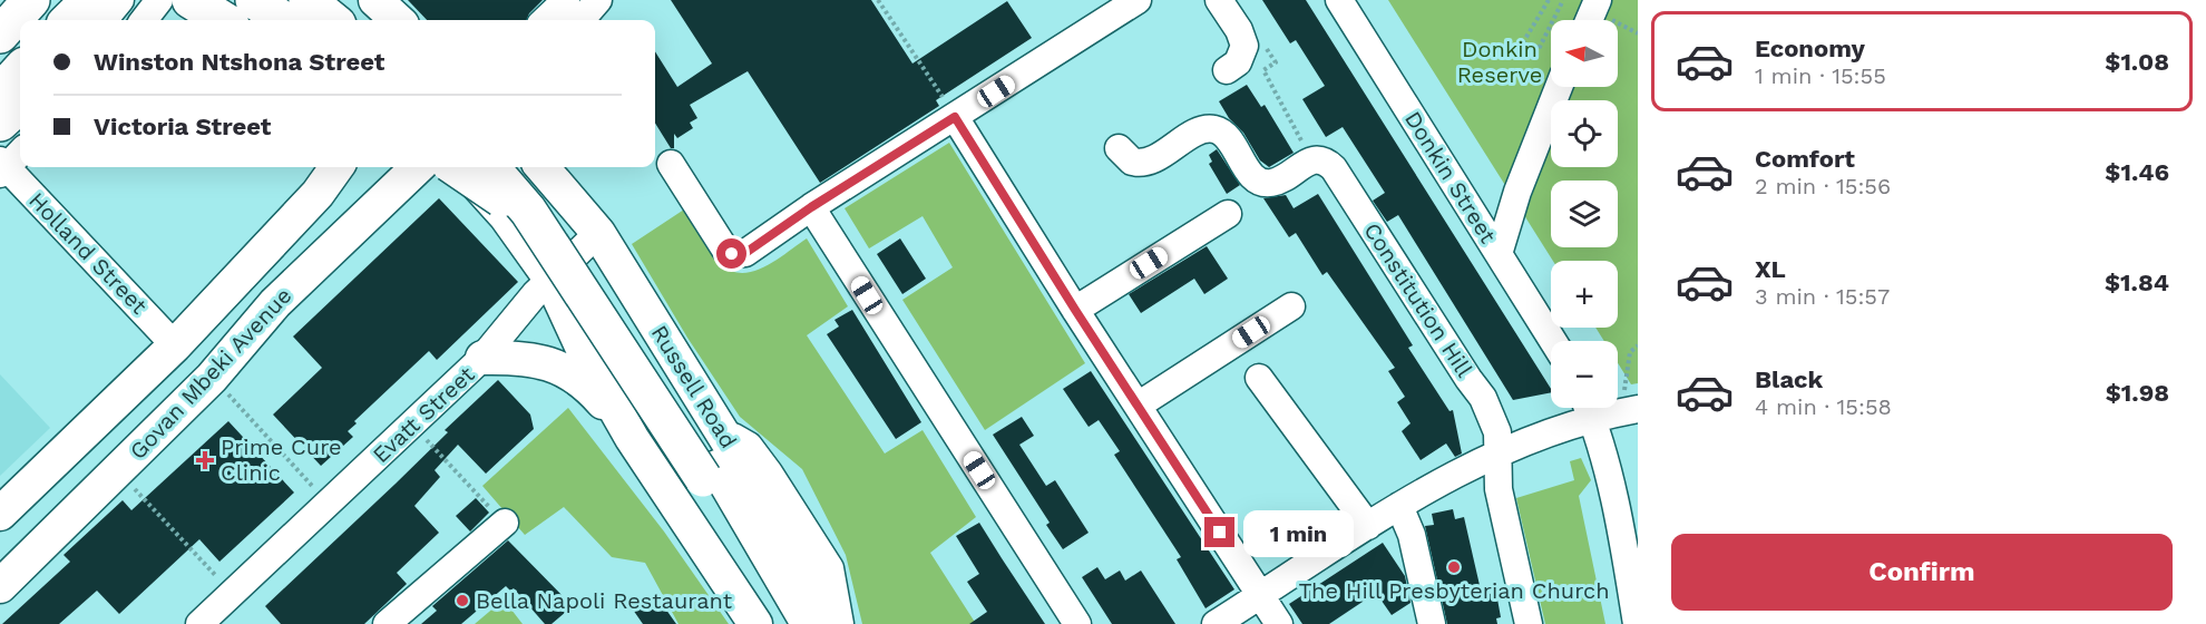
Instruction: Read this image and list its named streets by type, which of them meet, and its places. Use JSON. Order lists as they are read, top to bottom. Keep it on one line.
{"streets":{"main road":["Govan Mbeki Avenue","Russell Road"],"street":["Donkin Street","Holland Street","Constitution Hill","Evatt Street"]},"crossings":[["Holland Street","Govan Mbeki Avenue"],["Russell Road","Evatt Street"]],"parks":["Donkin Reserve"],"places":{"health":["Prime Cure Clinic"],"other":["The Hill Presbyterian Church","Bella Napoli Restaurant"]},"north":"left","page":{"list":[{"name":"Economy","note":"1 min · 15:55","value":"$1.08"},{"name":"Comfort","note":"2 min · 15:56","value":"$1.46"},{"name":"XL","note":"3 min · 15:57","value":"$1.84"},{"name":"Black","note":"4 min · 15:58","value":"$1.98"}],"map_buttons":["+","−"],"banner":["Winston Ntshona Street","Victoria Street"],"bubble":"1 min","buttons":"Confirm"}}
